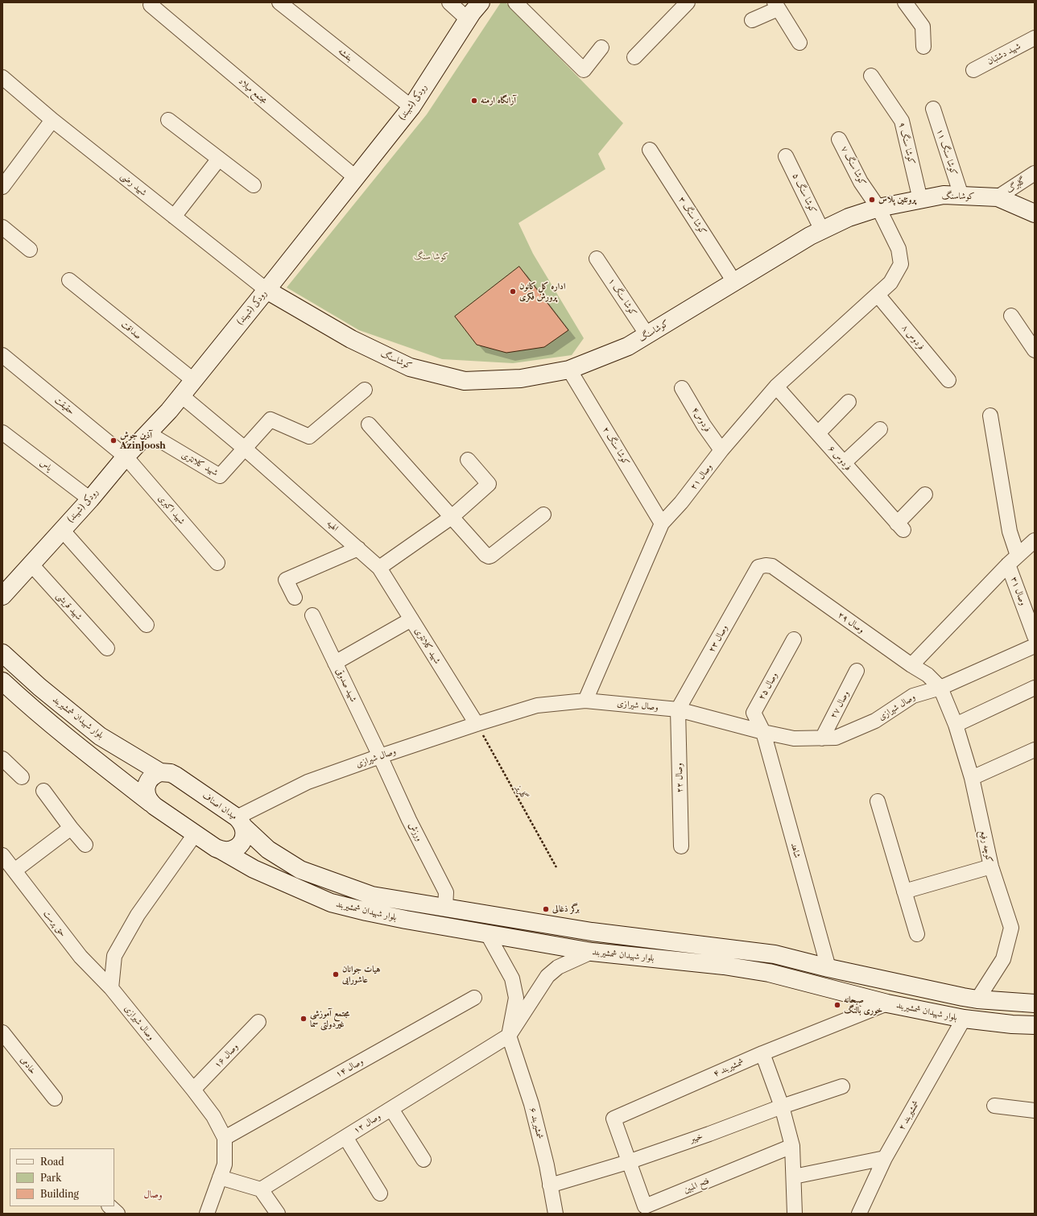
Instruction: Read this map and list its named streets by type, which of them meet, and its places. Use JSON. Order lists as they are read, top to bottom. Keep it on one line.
{"streets":{"main road":["رودکی (شهبند)","کوشاسنگ","بلوار شهیدان شمشیربند","میدان اصناف"],"street":["شهید دشتبان","بنفشه","مجتمع میلاد","کوشا سنگ ۹","۱۱ کوشا سنگ","کوشا سنگ ۷","شهید رضی","گلبرگ","کوشا سنگ ۵","کوشا سنگ ۳","کوشا سنگ ۱","صداقت","فردوس ۸","حقیقت","فردوس۴","کوشا سنگ ۲","فردوس ۶","شهید کلانتری","یاس","وصال ۲۱","شهید اکبری","الهیه","وصال ۳۱","شهید قریشی","وصال ۲۹","وصال ۲۳","شهید صدوقی","وصال ۲۵","وصال ۲۷","وصال شیرازی","وصال ۲۲","ورزش","کوچه رفیع","شاهد","حق پرست","وصال ۱۶","خادمی","وصال ۱۴","شمشیربند ۴","شمشیربند ۲","وصال ۱۲","شمشیربند ۶","خیبر","فتح المبین"],"path":["گلریز"]},"crossings":[["بنفشه","رودکی (شهبند)"],["مجتمع میلاد","رودکی (شهبند)"],["رودکی (شهبند)","شهید رضی"],["رودکی (شهبند)","کوشاسنگ"],["رودکی (شهبند)","صداقت"],["رودکی (شهبند)","حقیقت"],["رودکی (شهبند)","شهید کلانتری"],["رودکی (شهبند)","یاس"],["رودکی (شهبند)","شهید اکبری"],["رودکی (شهبند)","الهیه"],["رودکی (شهبند)","شهید قریشی"],["کوشا سنگ ۹","کوشاسنگ"],["۱۱ کوشا سنگ","کوشاسنگ"],["کوشا سنگ ۷","کوشاسنگ"],["کوشا سنگ ۷","فردوس ۸"],["کوشا سنگ ۷","وصال ۲۱"],["شهید رضی","کوشاسنگ"],["گلبرگ","کوشاسنگ"],["کوشا سنگ ۵","کوشاسنگ"],["کوشاسنگ","کوشا سنگ ۳"],["کوشاسنگ","کوشا سنگ ۱"],["کوشاسنگ","کوشا سنگ ۲"],["فردوس ۸","وصال ۲۱"],["حقیقت","شهید اکبری"],["فردوس۴","وصال ۲۱"],["کوشا سنگ ۲","وصال ۲۱"],["فردوس ۶","وصال ۲۱"],["شهید کلانتری","الهیه"],["شهید کلانتری","وصال شیرازی"],["شهید کلانتری","گلریز"],["وصال ۲۱","وصال شیرازی"],["وصال ۲۹","وصال ۲۳"],["وصال ۲۹","وصال شیرازی"],["وصال ۲۹","کوچه رفیع"],["وصال ۲۳","وصال شیرازی"],["وصال ۲۳","وصال ۲۲"],["شهید صدوقی","وصال شیرازی"],["شهید صدوقی","ورزش"],["وصال ۲۵","وصال شیرازی"],["وصال ۲۵","شاهد"],["وصال ۲۷","وصال شیرازی"],["وصال شیرازی","بلوار شهیدان شمشیربند"],["وصال شیرازی","وصال ۲۲"],["وصال شیرازی","گلریز"],["وصال شیرازی","میدان اصناف"],["وصال شیرازی","ورزش"],["وصال شیرازی","کوچه رفیع"],["وصال شیرازی","شاهد"],["وصال شیرازی","حق پرست"],["وصال شیرازی","وصال ۱۶"],["وصال شیرازی","وصال ۱۴"],["بلوار شهیدان شمشیربند","میدان اصناف"],["بلوار شهیدان شمشیربند","ورزش"],["بلوار شهیدان شمشیربند","کوچه رفیع"],["بلوار شهیدان شمشیربند","شاهد"],["بلوار شهیدان شمشیربند","شمشیربند ۴"],["بلوار شهیدان شمشیربند","شمشیربند ۲"],["بلوار شهیدان شمشیربند","شمشیربند ۶"],["شمشیربند ۴","خیبر"],["شمشیربند ۴","فتح المبین"],["وصال ۱۲","شمشیربند ۶"],["شمشیربند ۶","خیبر"],["خیبر","فتح المبین"]],"districts":["وصال"],"parks":["کوشا سنگ"],"places":["آرانگاه ارمنه","پروتئین پلاس","اداره کل کانون پرورش فکری","آذین جوش AzinJoosh","برگر ذغالی","هیات جوانان عاشورایی","صبحانه خوری بالنگ","مجتمع آموزشی غیردولتی سما"],"legend":["Road","Park","Building"]}
